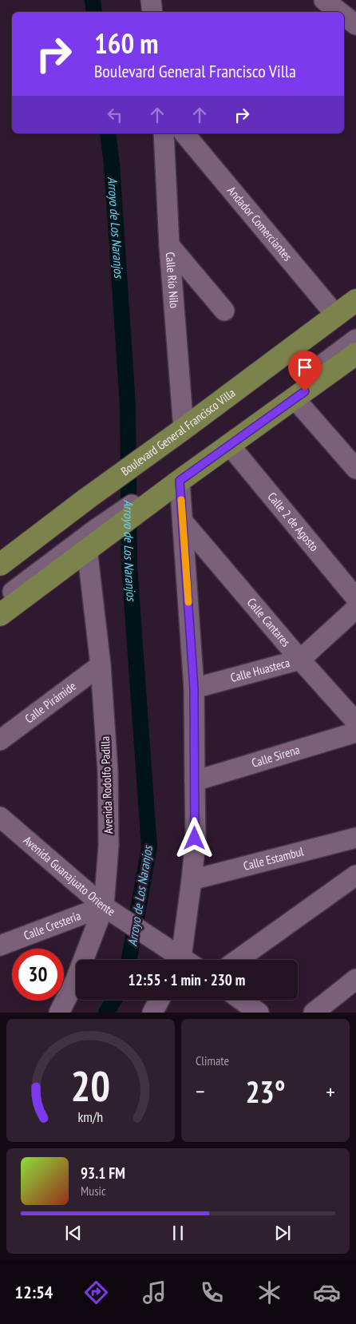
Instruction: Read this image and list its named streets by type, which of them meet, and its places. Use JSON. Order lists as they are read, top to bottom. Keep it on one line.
{"streets":{"main road":["Boulevard General Francisco Villa"],"street":["Andador Comerciantes","Calle Río Nilo","Calle 2 de Agosto","Calle Cantares","Calle Huasteca","Calle Pirámide","Calle Sirena","Avenida Rodolfo Padilla","Calle Estambul","Avenida Guanajuato Oriente","Calle Crestería"]},"crossings":[["Andador Comerciantes","Boulevard General Francisco Villa"],["Calle Río Nilo","Boulevard General Francisco Villa"],["Calle Cantares","Calle Huasteca"],["Calle Pirámide","Avenida Rodolfo Padilla"],["Avenida Rodolfo Padilla","Avenida Guanajuato Oriente"],["Avenida Rodolfo Padilla","Calle Crestería"],["Avenida Guanajuato Oriente","Calle Crestería"]],"water":["Arroyo de Los Naranjos"],"page":{"turn":["160 m","Boulevard General Francisco Villa"],"limit":"30","trip":"12:55 · 1 min · 230 m","tile":"Climate","heat":["−","23°","+"],"song":["93.1 FM","Music"],"tabs":"12:54","gauge":["20","km/h"]}}
